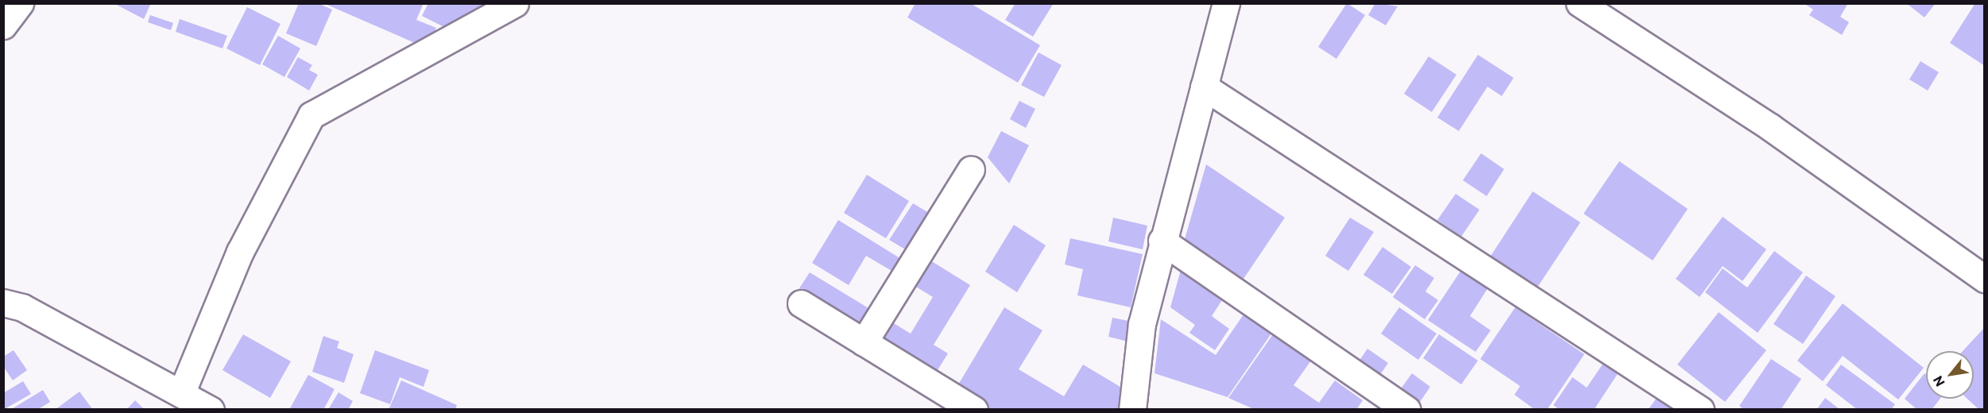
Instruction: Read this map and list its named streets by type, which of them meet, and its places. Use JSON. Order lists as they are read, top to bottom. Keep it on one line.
{"north":"bottom left"}
